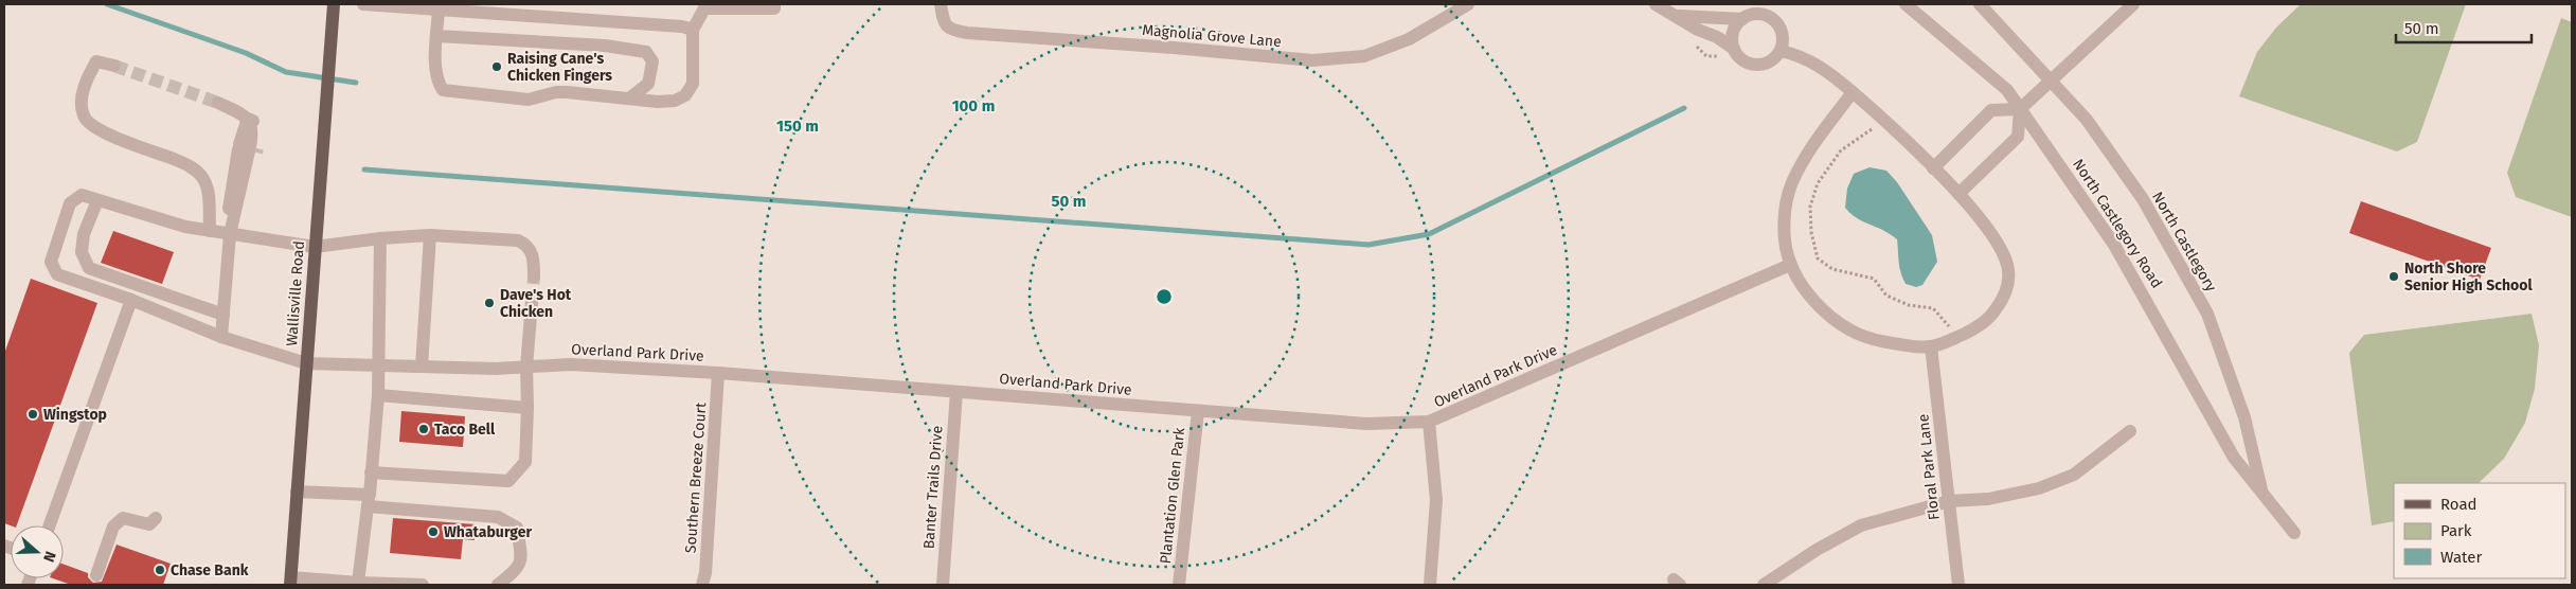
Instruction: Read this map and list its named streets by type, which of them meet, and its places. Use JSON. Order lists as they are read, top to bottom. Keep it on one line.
{"streets":{"main road":["Wallisville Road"],"street":["Magnolia Grove Lane","North Castlegory Road","North Castlegory","Overland Park Drive","Floral Park Lane","Southern Breeze Court","Banter Trails Drive","Plantation Glen Park"]},"crossings":[["North Castlegory Road","North Castlegory"],["Wallisville Road","Overland Park Drive"],["Overland Park Drive","Southern Breeze Court"],["Overland Park Drive","Banter Trails Drive"],["Overland Park Drive","Plantation Glen Park"]],"places":["Raising Cane's Chicken Fingers","North Shore Senior High School","Dave's Hot Chicken","Wingstop","Taco Bell","Whataburger","Chase Bank"],"legend":["Road","Park","Water"],"scale_bar":"50 m","north":"right","rings":["100 m","150 m","50 m"]}
